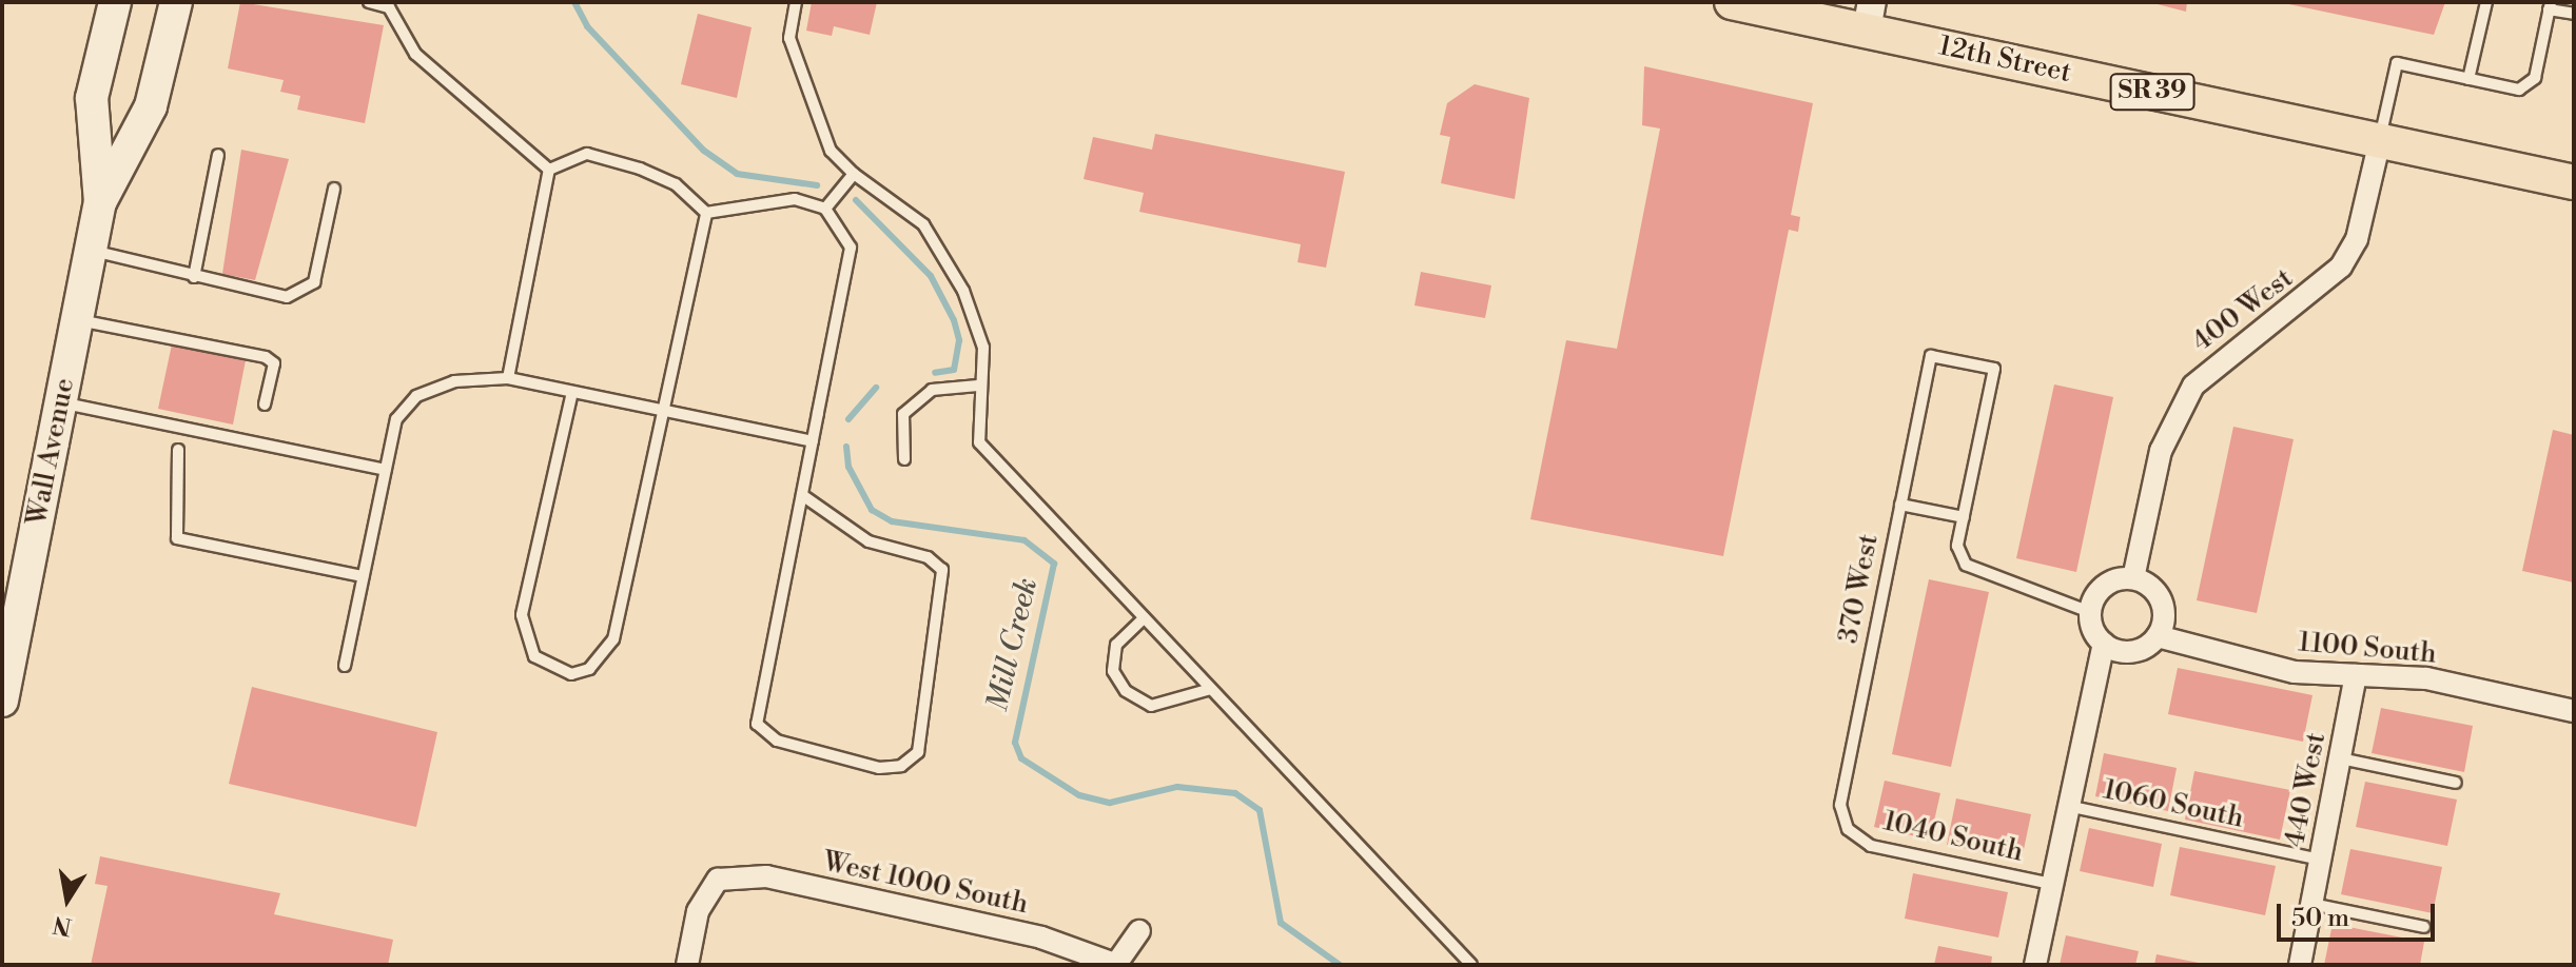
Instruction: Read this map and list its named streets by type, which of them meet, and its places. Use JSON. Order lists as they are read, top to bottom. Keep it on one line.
{"streets":{"main road":["12th Street","SR 39","Wall Avenue"],"street":["400 West","1100 South","440 West","West 1000 South"],"lane":["370 West","1060 South","1040 South"]},"crossings":[["12th Street","400 West"],["400 West","1100 South"],["370 West","1040 South"],["1100 South","440 West"],["440 West","1060 South"]],"water":["Mill Creek"],"scale_bar":"50 m","north":"bottom"}
